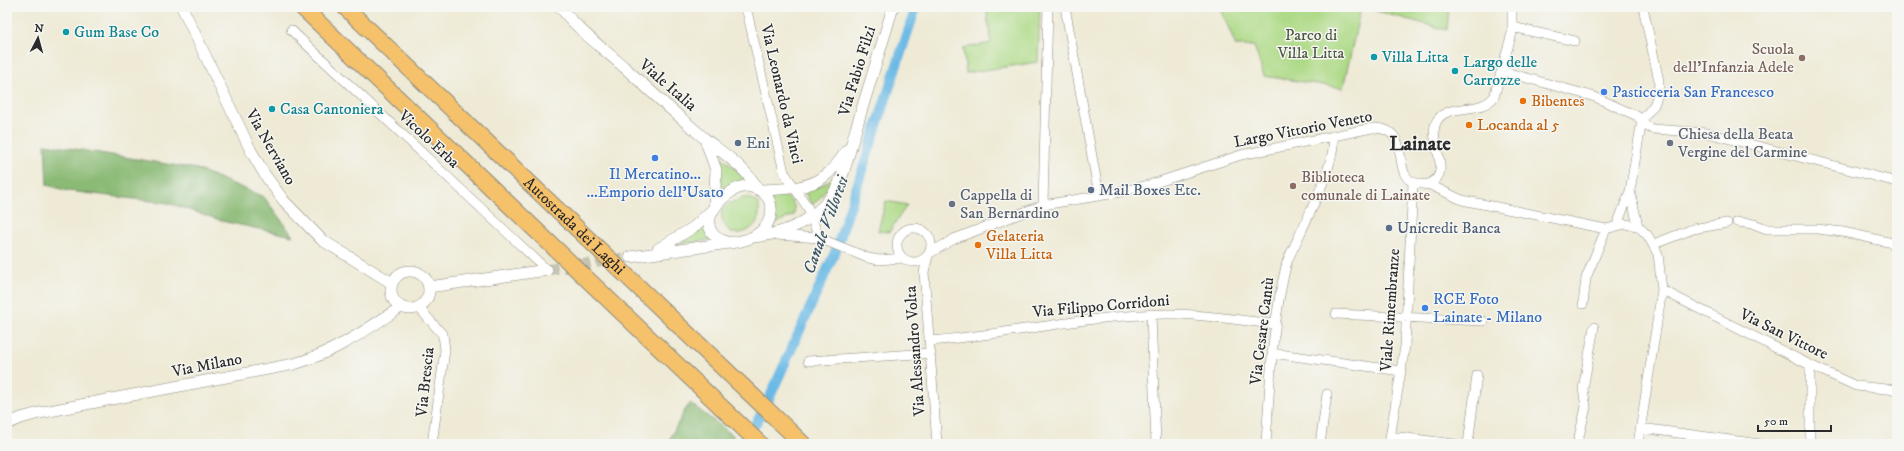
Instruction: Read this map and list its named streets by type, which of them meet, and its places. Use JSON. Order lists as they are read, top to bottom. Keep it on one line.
{"streets":{"highway":["Autostrada dei Laghi"],"street":["Via Fabio Filzi","Viale Italia","Via Leonardo da Vinci","Largo Vittorio Veneto","Vicolo Erba","Via Nerviano","Via Filippo Corridoni","Viale Rimembranze","Via Cesare Cantù","Via San Vittore","Via Alessandro Volta","Via Milano","Via Brescia"]},"crossings":[["Via Fabio Filzi","Viale Italia"],["Via Fabio Filzi","Via Leonardo da Vinci"],["Largo Vittorio Veneto","Viale Rimembranze"],["Largo Vittorio Veneto","Via Cesare Cantù"],["Largo Vittorio Veneto","Via Alessandro Volta"],["Via Nerviano","Via Milano"],["Via Nerviano","Via Brescia"],["Via Filippo Corridoni","Via Cesare Cantù"],["Via Filippo Corridoni","Via Alessandro Volta"],["Via Milano","Via Brescia"]],"districts":["Lainate"],"water":["Canale Villoresi"],"parks":["Parco di Villa Litta"],"places":["Gum Base Co","Villa Litta","Scuola dell'Infanzia Adele","Largo delle Carrozze","Pasticceria San Francesco","Bibentes","Casa Cantoniera","Locanda al 5","Eni","Chiesa della Beata Vergine del Carmine","Il Mercatino... ...Emporio dell'Usato","Biblioteca comunale di Lainate","Mail Boxes Etc.","Cappella di San Bernardino","Unicredit Banca","Gelateria Villa Litta","RCE Foto Lainate - Milano"],"scale_bar":"50 m","north":"top"}
